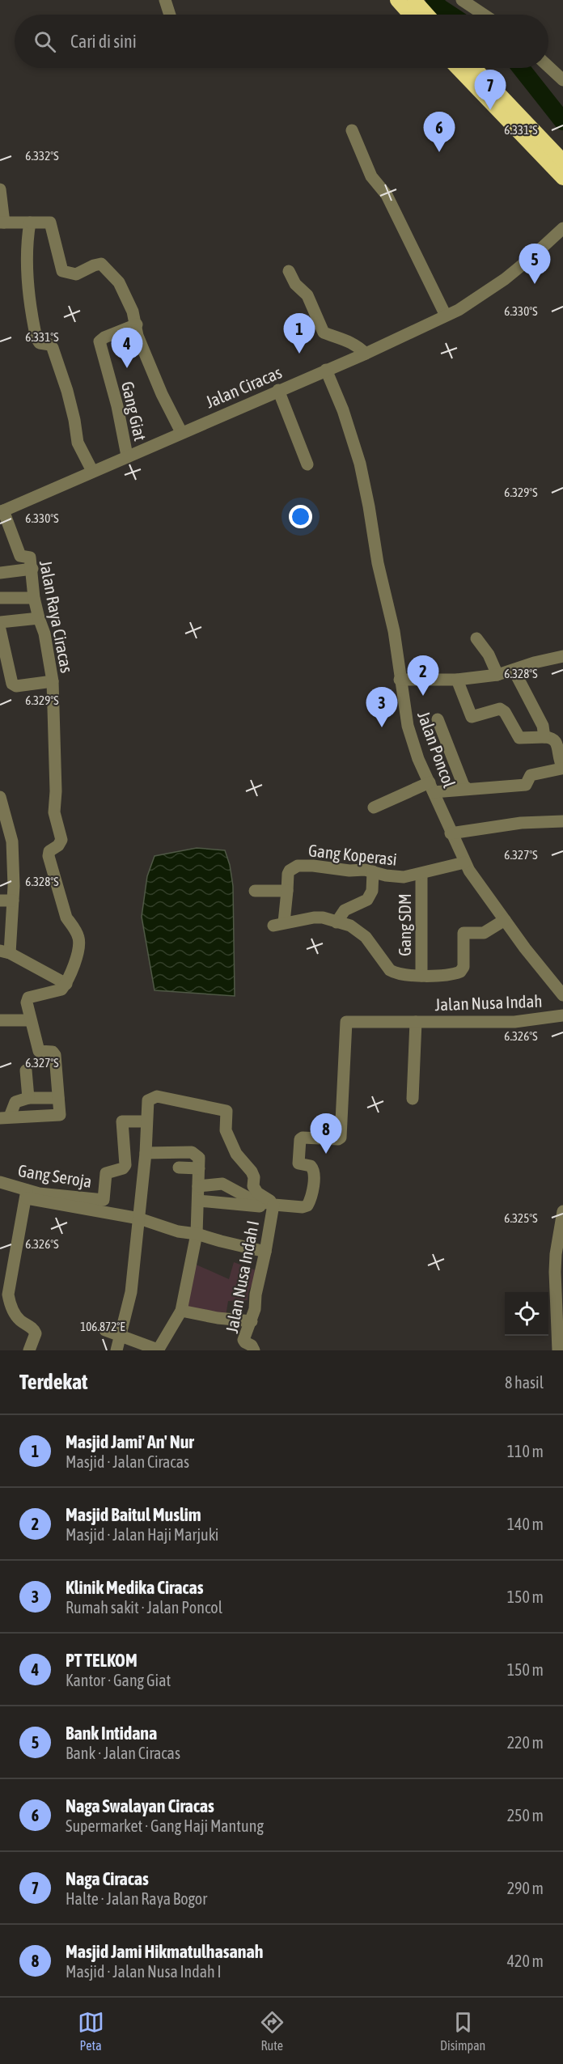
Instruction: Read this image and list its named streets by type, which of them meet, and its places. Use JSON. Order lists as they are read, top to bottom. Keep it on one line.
{"streets":{"street":["Jalan Ciracas","Gang Giat","Jalan Raya Ciracas","Jalan Poncol","Gang Koperasi","Gang SDM","Jalan Nusa Indah","Gang Seroja","Jalan Nusa Indah I"]},"crossings":[["Jalan Ciracas","Gang Giat"],["Jalan Ciracas","Jalan Raya Ciracas"],["Jalan Ciracas","Jalan Poncol"],["Jalan Poncol","Gang Koperasi"],["Jalan Poncol","Gang SDM"],["Gang Koperasi","Gang SDM"],["Jalan Nusa Indah","Jalan Nusa Indah I"]],"page":{"search":"Cari di sini","pins":["7","6","5","1","4","2","3","8"],"heading":["Terdekat","8 hasil"],"list":[{"mark":"1","name":"Masjid Jami' An' Nur","note":"Masjid · Jalan Ciracas","value":"110 m"},{"mark":"2","name":"Masjid Baitul Muslim","note":"Masjid · Jalan Haji Marjuki","value":"140 m"},{"mark":"3","name":"Klinik Medika Ciracas","note":"Rumah sakit · Jalan Poncol","value":"150 m"},{"mark":"4","name":"PT TELKOM","note":"Kantor · Gang Giat","value":"150 m"},{"mark":"5","name":"Bank Intidana","note":"Bank · Jalan Ciracas","value":"220 m"},{"mark":"6","name":"Naga Swalayan Ciracas","note":"Supermarket · Gang Haji Mantung","value":"250 m"},{"mark":"7","name":"Naga Ciracas","note":"Halte · Jalan Raya Bogor","value":"290 m"},{"mark":"8","name":"Masjid Jami Hikmatulhasanah","note":"Masjid · Jalan Nusa Indah I","value":"420 m"}],"nav":["Peta","Rute","Disimpan"]},"coordinates":["6.331°S","6.332°S","6.330°S","6.329°S","6.328°S","6.327°S","6.326°S","6.325°S","106.872°E"]}
